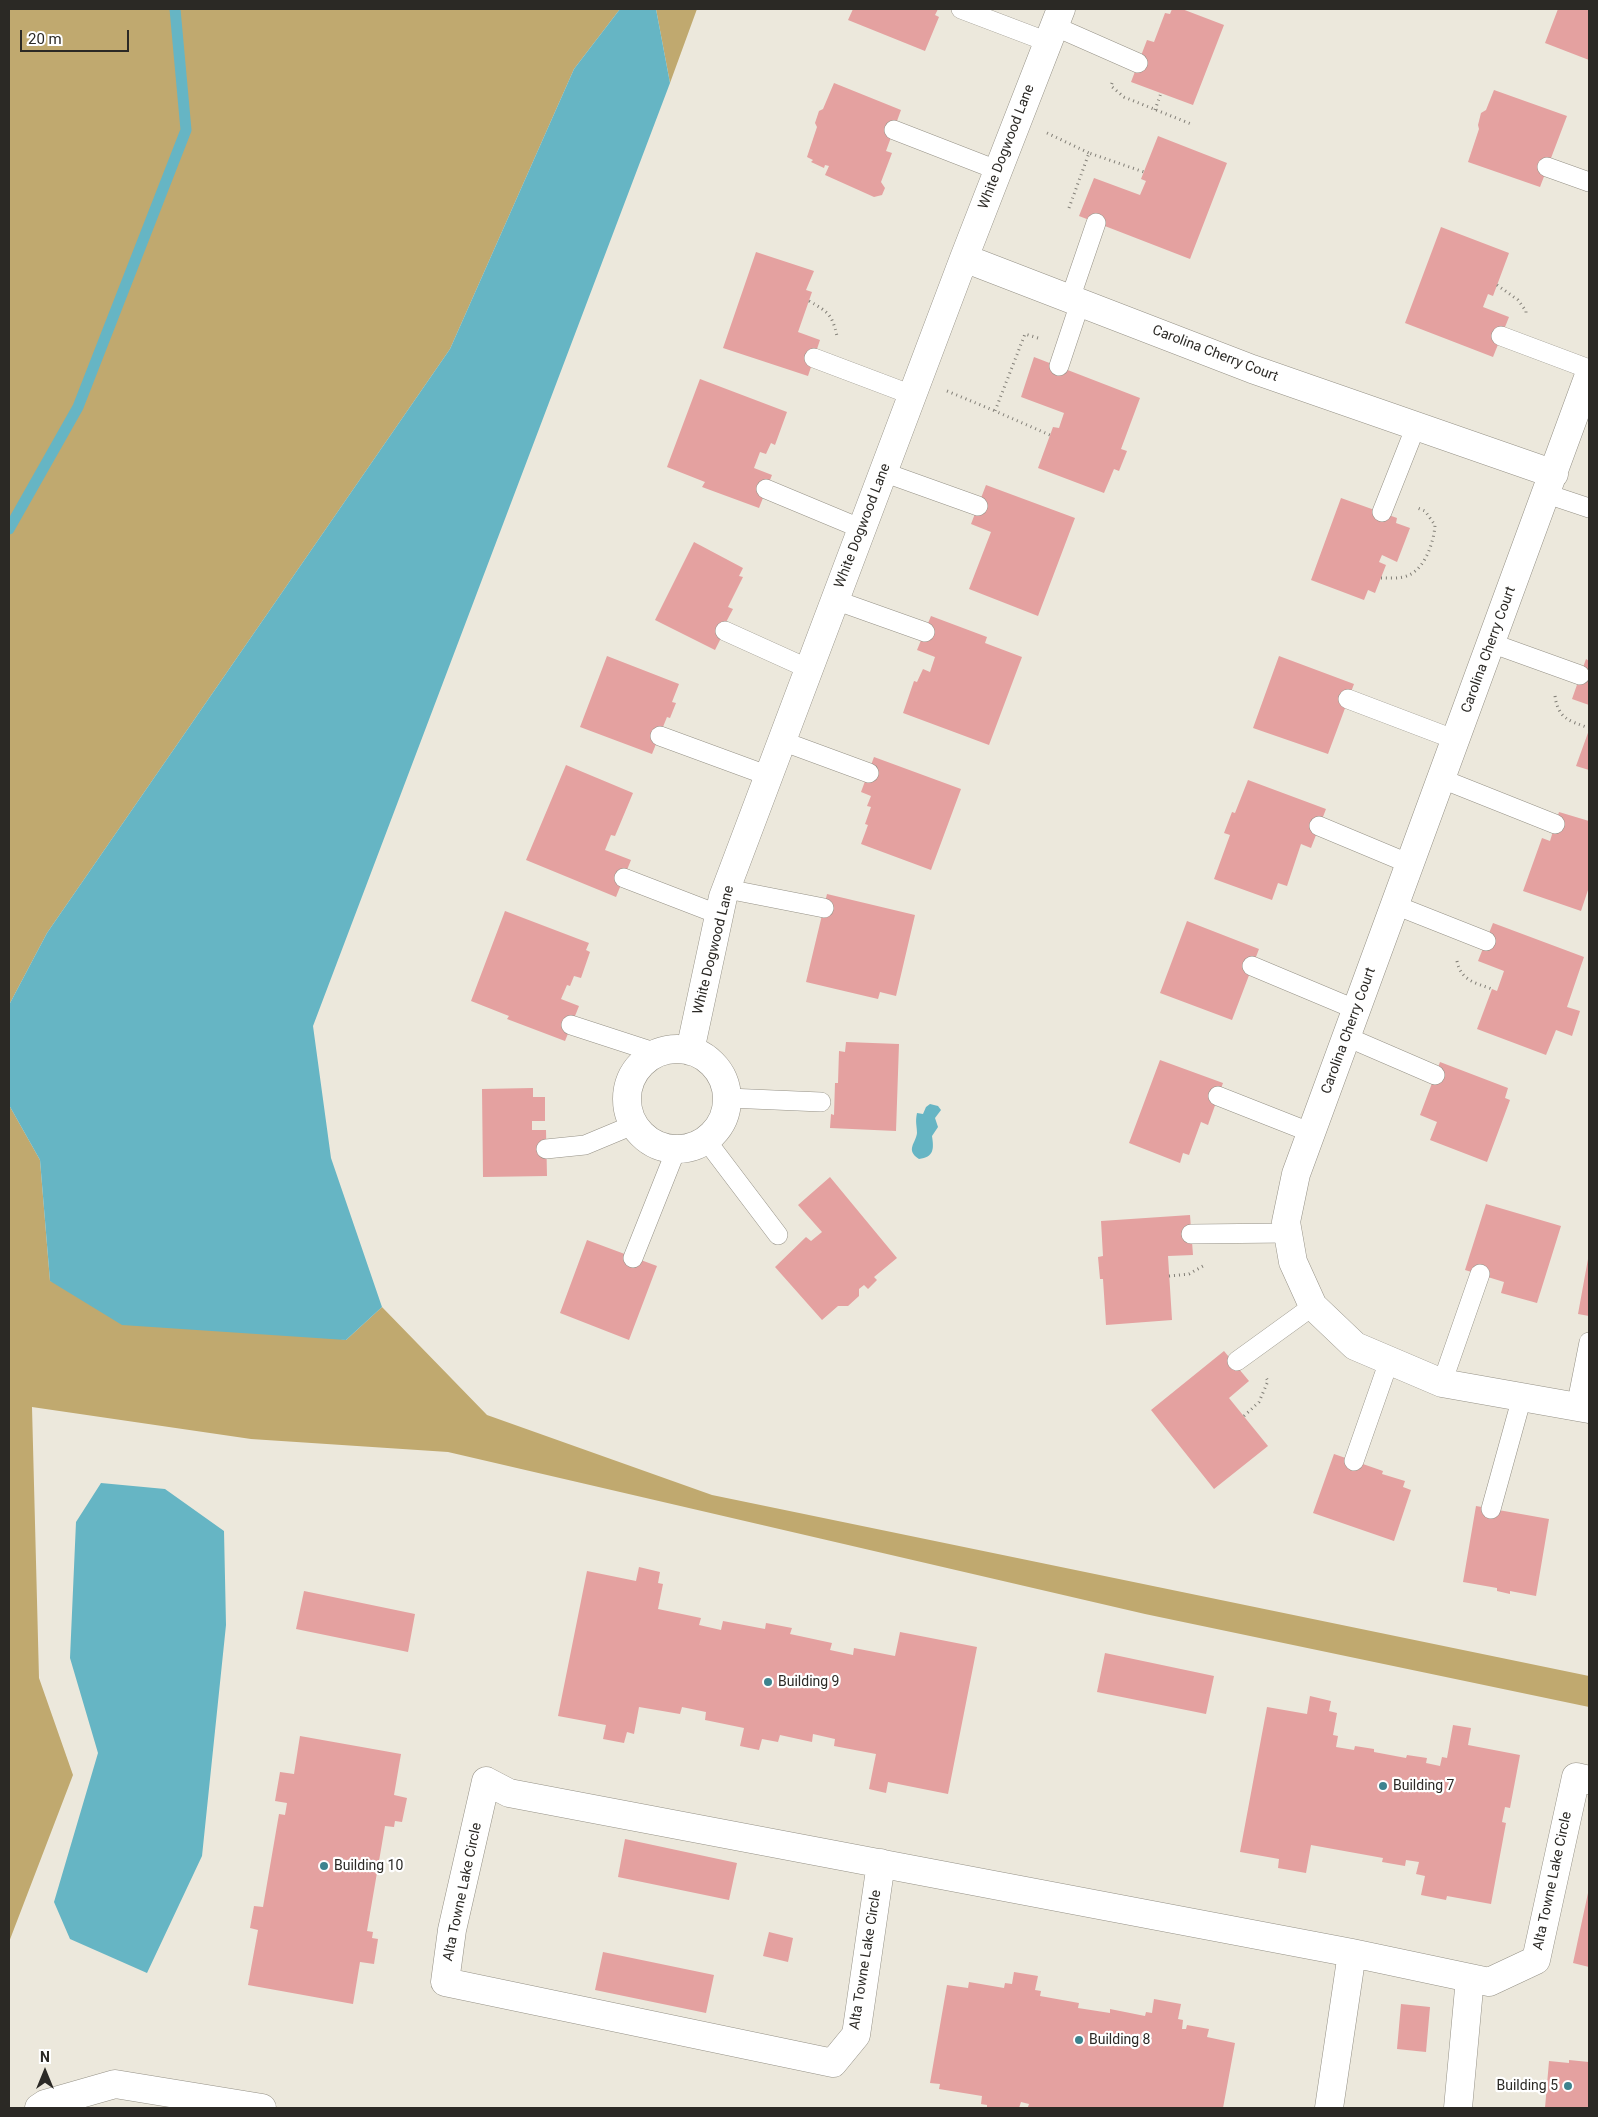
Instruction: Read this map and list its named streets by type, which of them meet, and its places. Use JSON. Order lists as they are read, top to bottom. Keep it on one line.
{"streets":{"street":["White Dogwood Lane","Carolina Cherry Court","Alta Towne Lake Circle"]},"crossings":[["White Dogwood Lane","Carolina Cherry Court"]],"places":["Building 9","Building 7","Building 10","Building 8","Building 5"],"scale_bar":"20 m","north":"top"}
